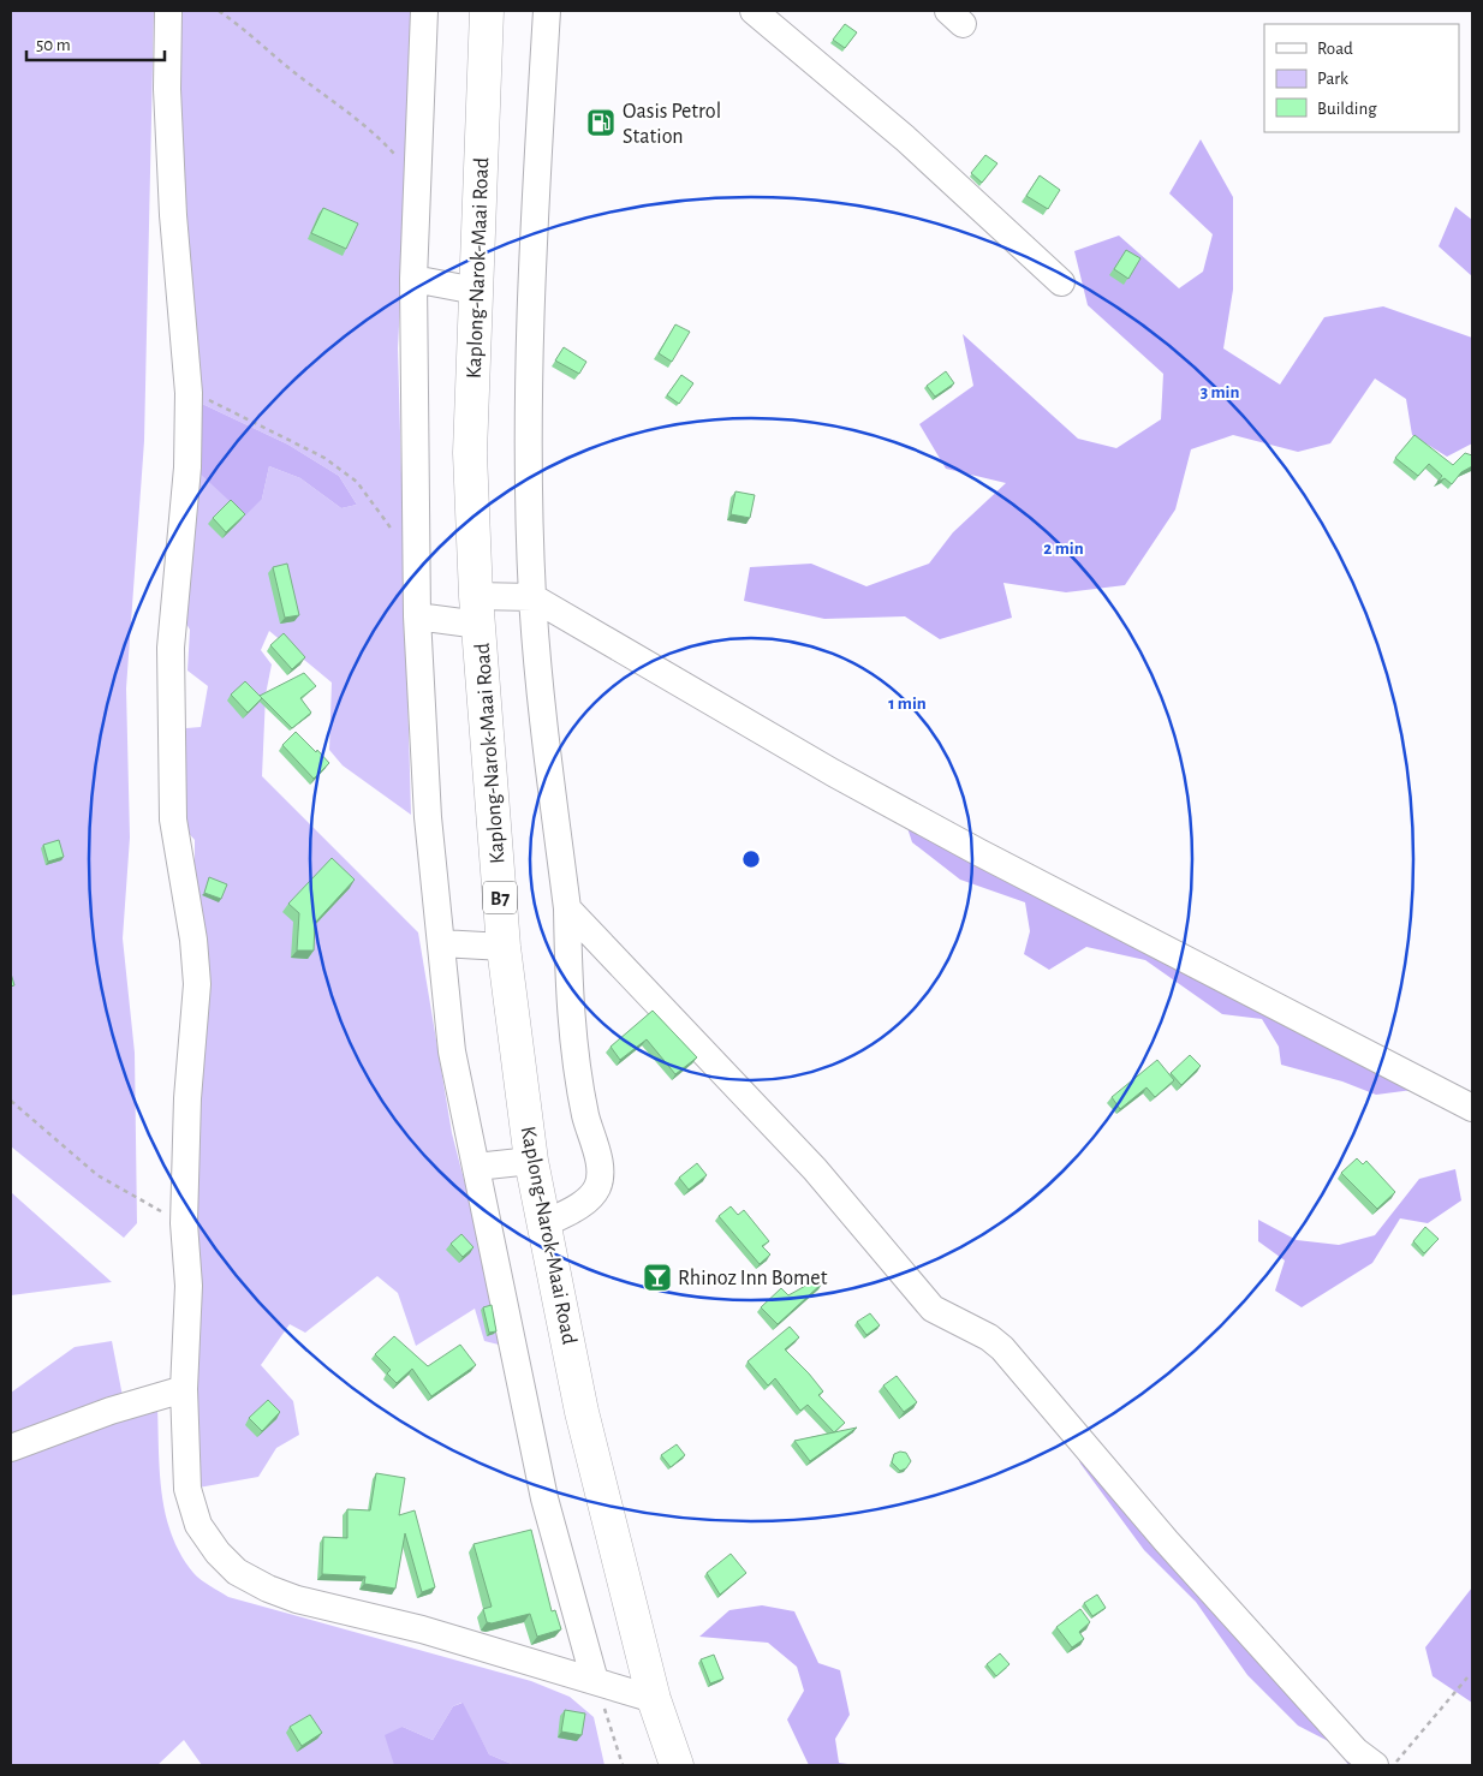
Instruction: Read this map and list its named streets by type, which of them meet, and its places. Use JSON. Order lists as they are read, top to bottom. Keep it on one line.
{"streets":{"highway":["Kaplong-Narok-Maai Road","B7"]},"places":{"fuel station":["Oasis Petrol Station"],"bar":["Rhinoz Inn Bomet"]},"legend":["Road","Park","Building"],"scale_bar":"50 m","rings":["3 min","2 min","1 min"]}
